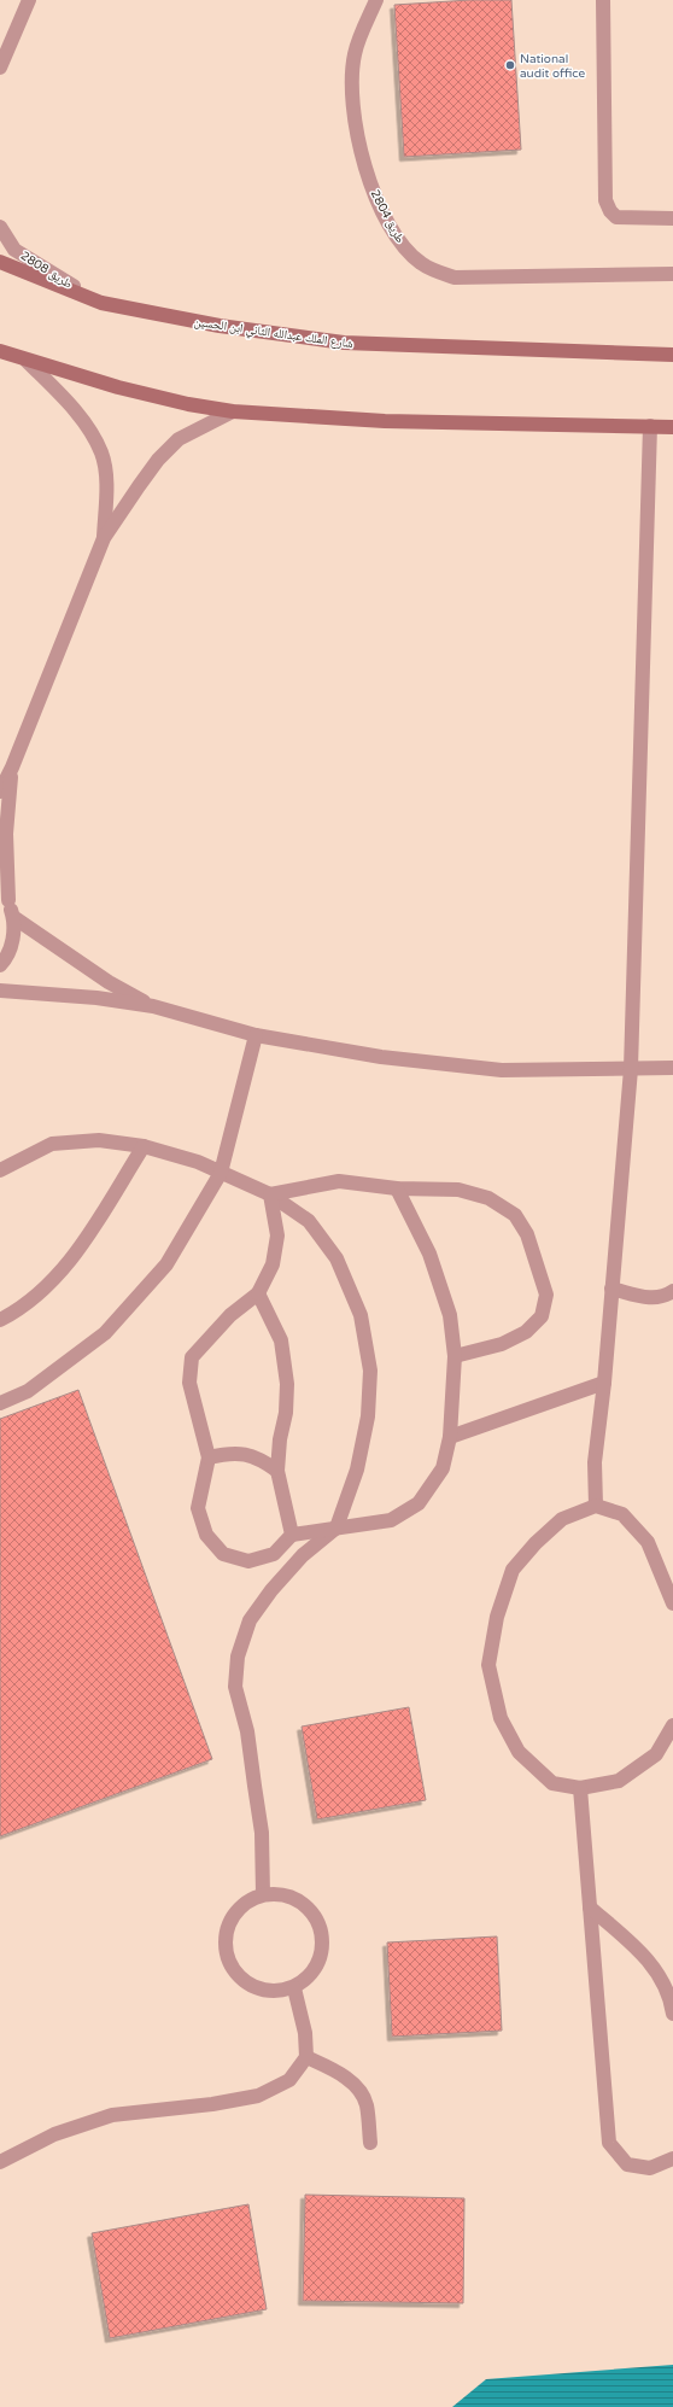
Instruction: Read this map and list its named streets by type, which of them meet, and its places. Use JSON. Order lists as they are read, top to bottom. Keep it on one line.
{"streets":{"main road":["شارع الملك عبدالله الثاني ابن الحسين"],"street":["طريق 2804","طريق 2808"]},"crossings":[["طريق 2808","شارع الملك عبدالله الثاني ابن الحسين"]],"places":["National audit office"]}
